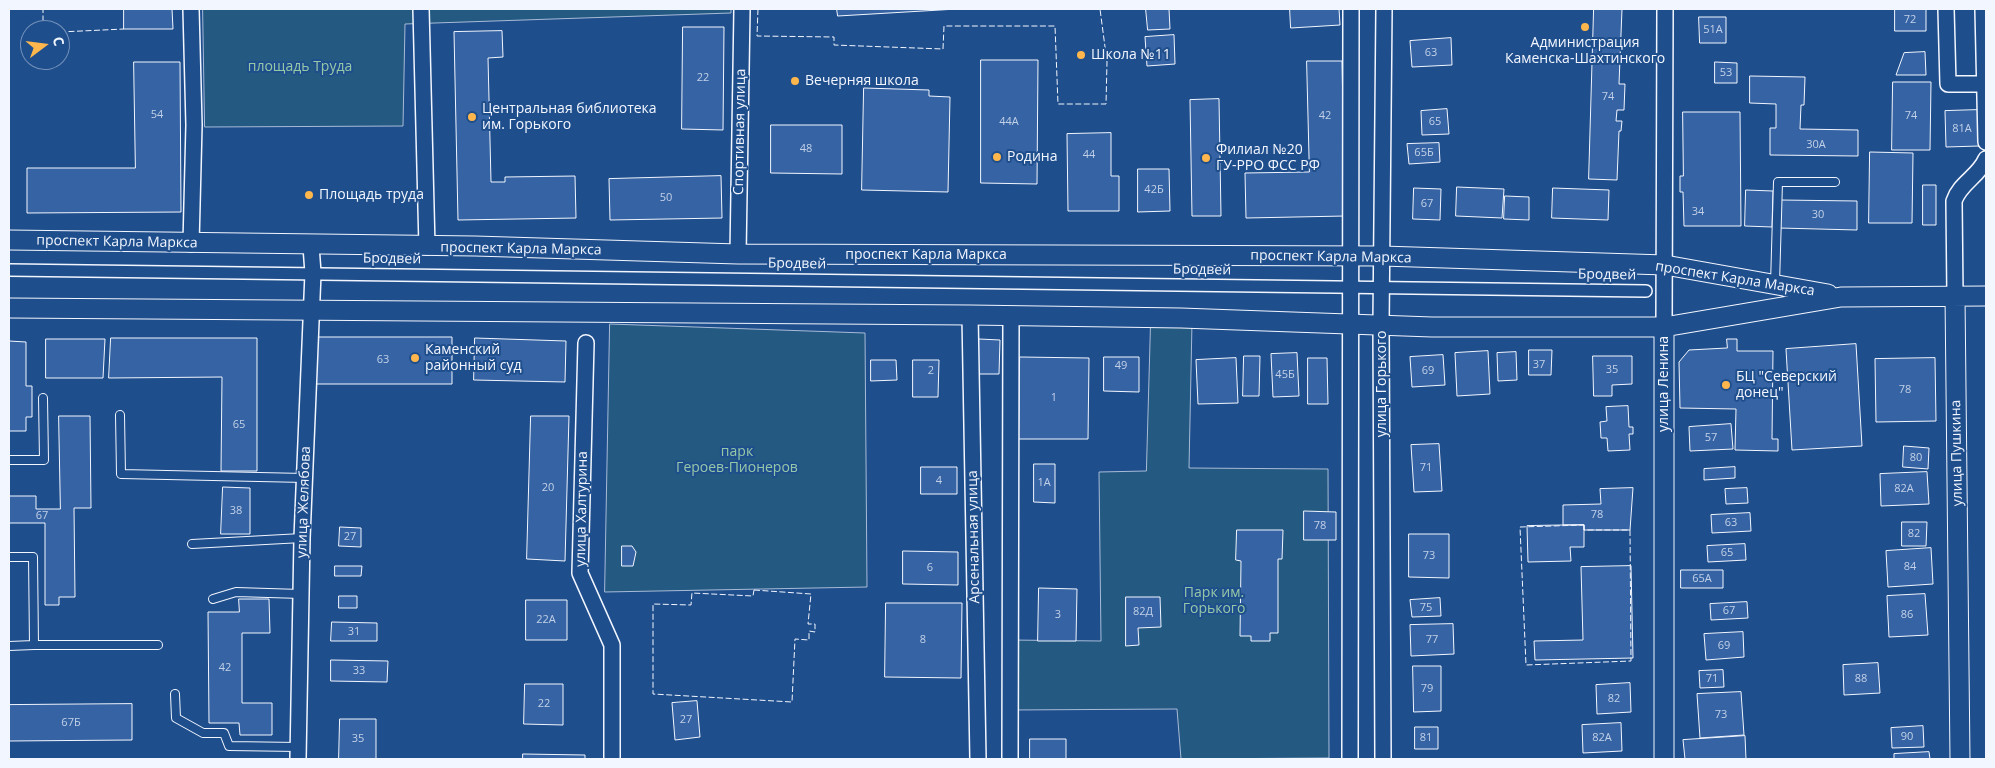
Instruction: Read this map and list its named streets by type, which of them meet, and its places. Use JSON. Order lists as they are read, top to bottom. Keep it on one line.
{"streets":{"street":["Спортивная улица","проспект Карла Маркса","Бродвей","улица Горького","улица Ленина","улица Пушкина","улица Желябова","улица Халтурина","Арсенальная улица"]},"crossings":[["Спортивная улица","проспект Карла Маркса"],["проспект Карла Маркса","улица Горького"],["проспект Карла Маркса","улица Ленина"],["проспект Карла Маркса","улица Пушкина"],["проспект Карла Маркса","улица Желябова"],["проспект Карла Маркса","Арсенальная улица"],["Бродвей","улица Горького"],["Бродвей","улица Желябова"]],"parks":["площадь Труда","парк Героев-Пионеров","Парк им. Горького"],"places":["Администрация Каменска-Шахтинского","Школа №11","Вечерняя школа","Центральная библиотека им. Горького","Родина","Филиал №20 ГУ-РРО ФСС РФ","Площадь труда","Каменский районный суд","БЦ \"Северский донец\""],"house_numbers":["72","51А","63","53","22","74","54","42","74","44А","65","81А","30А","48","65Б","44","42Б","50","67","34","30","63","37","49","35","2","69","45Б","78","1","65","57","80","71","4","1А","20","82А","38","78","67","63","78","82","27","65","73","84","6","65А","75","67","82Д","3","86","22А","31","8","77","69","42","33","71","88","79","82","22","73","27","67Б","90","81","82А","35"],"north":"right"}
